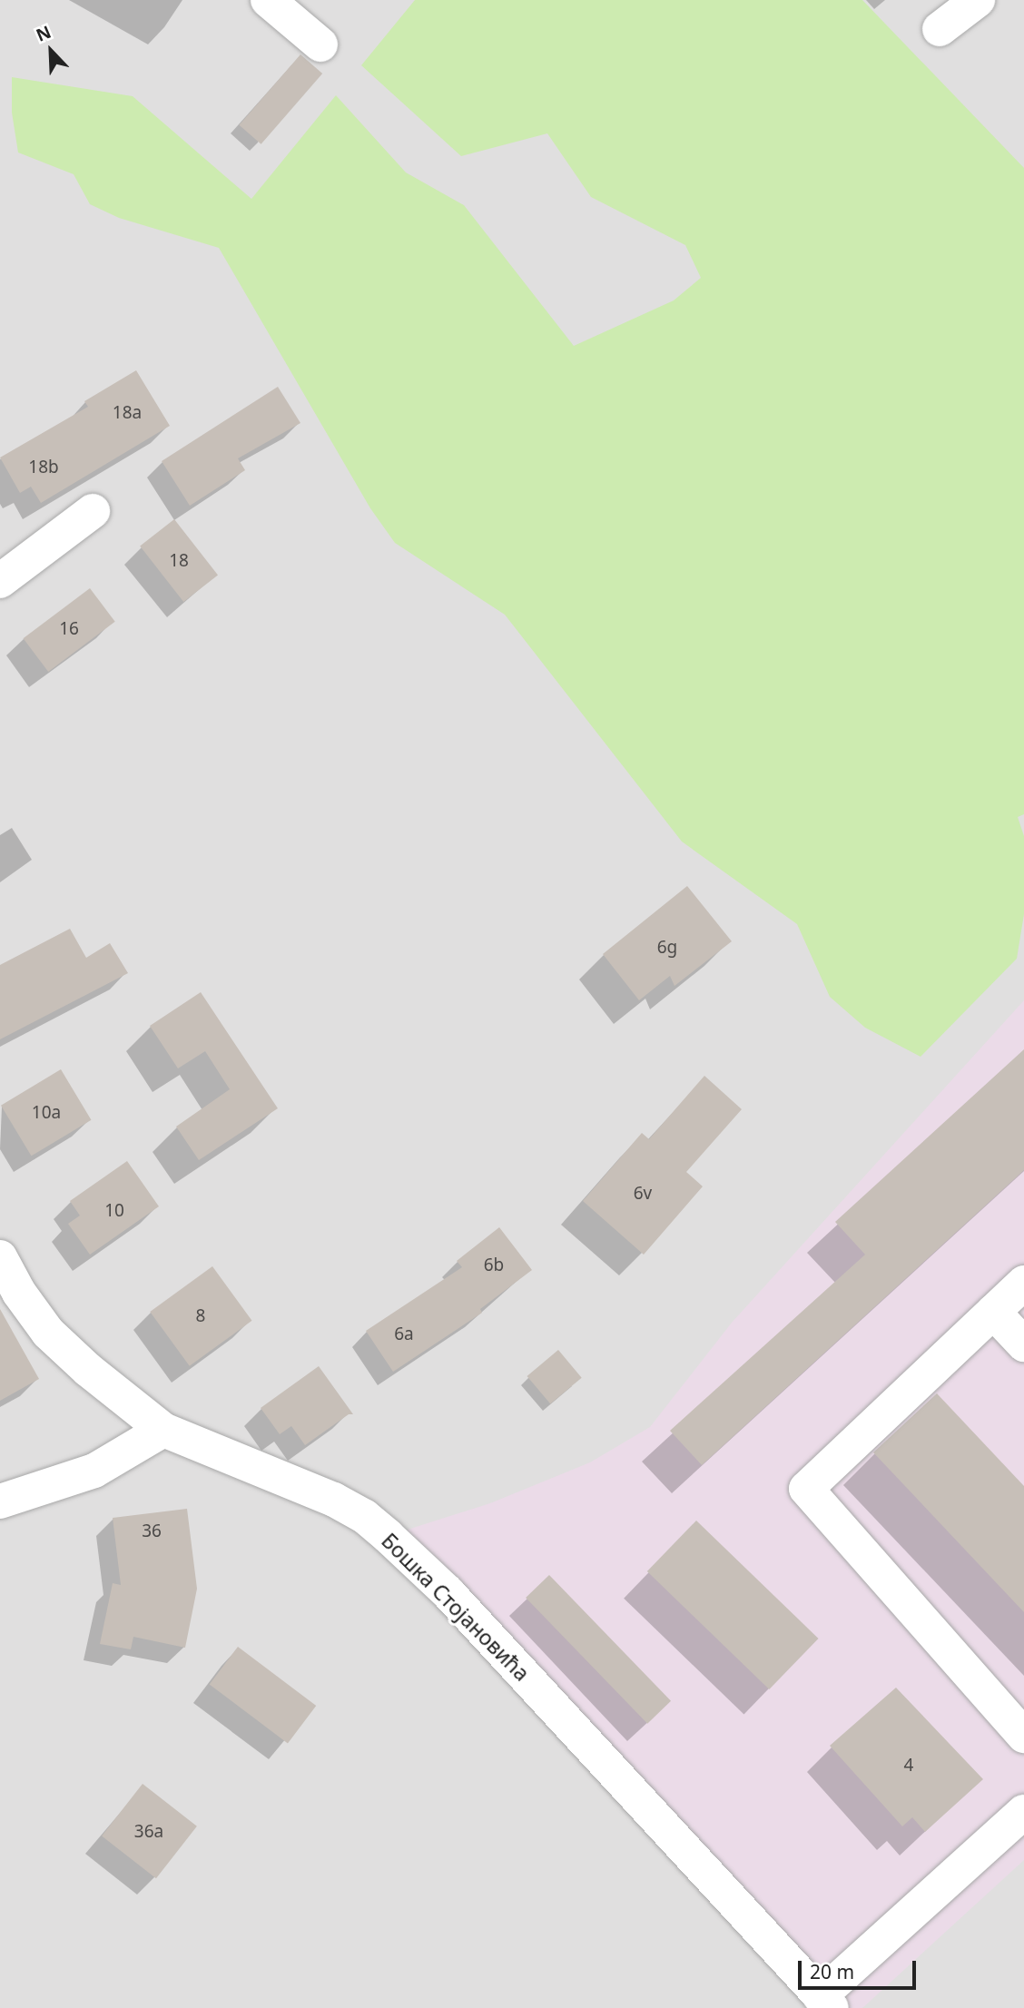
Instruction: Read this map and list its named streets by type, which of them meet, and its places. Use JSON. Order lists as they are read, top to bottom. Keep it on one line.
{"streets":{"street":["Бошка Стојановића"]},"house_numbers":["18a","18b","18","16","6g","10a","6v","10","6b","8","6a","36","4","36a"],"scale_bar":"20 m","north":"top left"}
